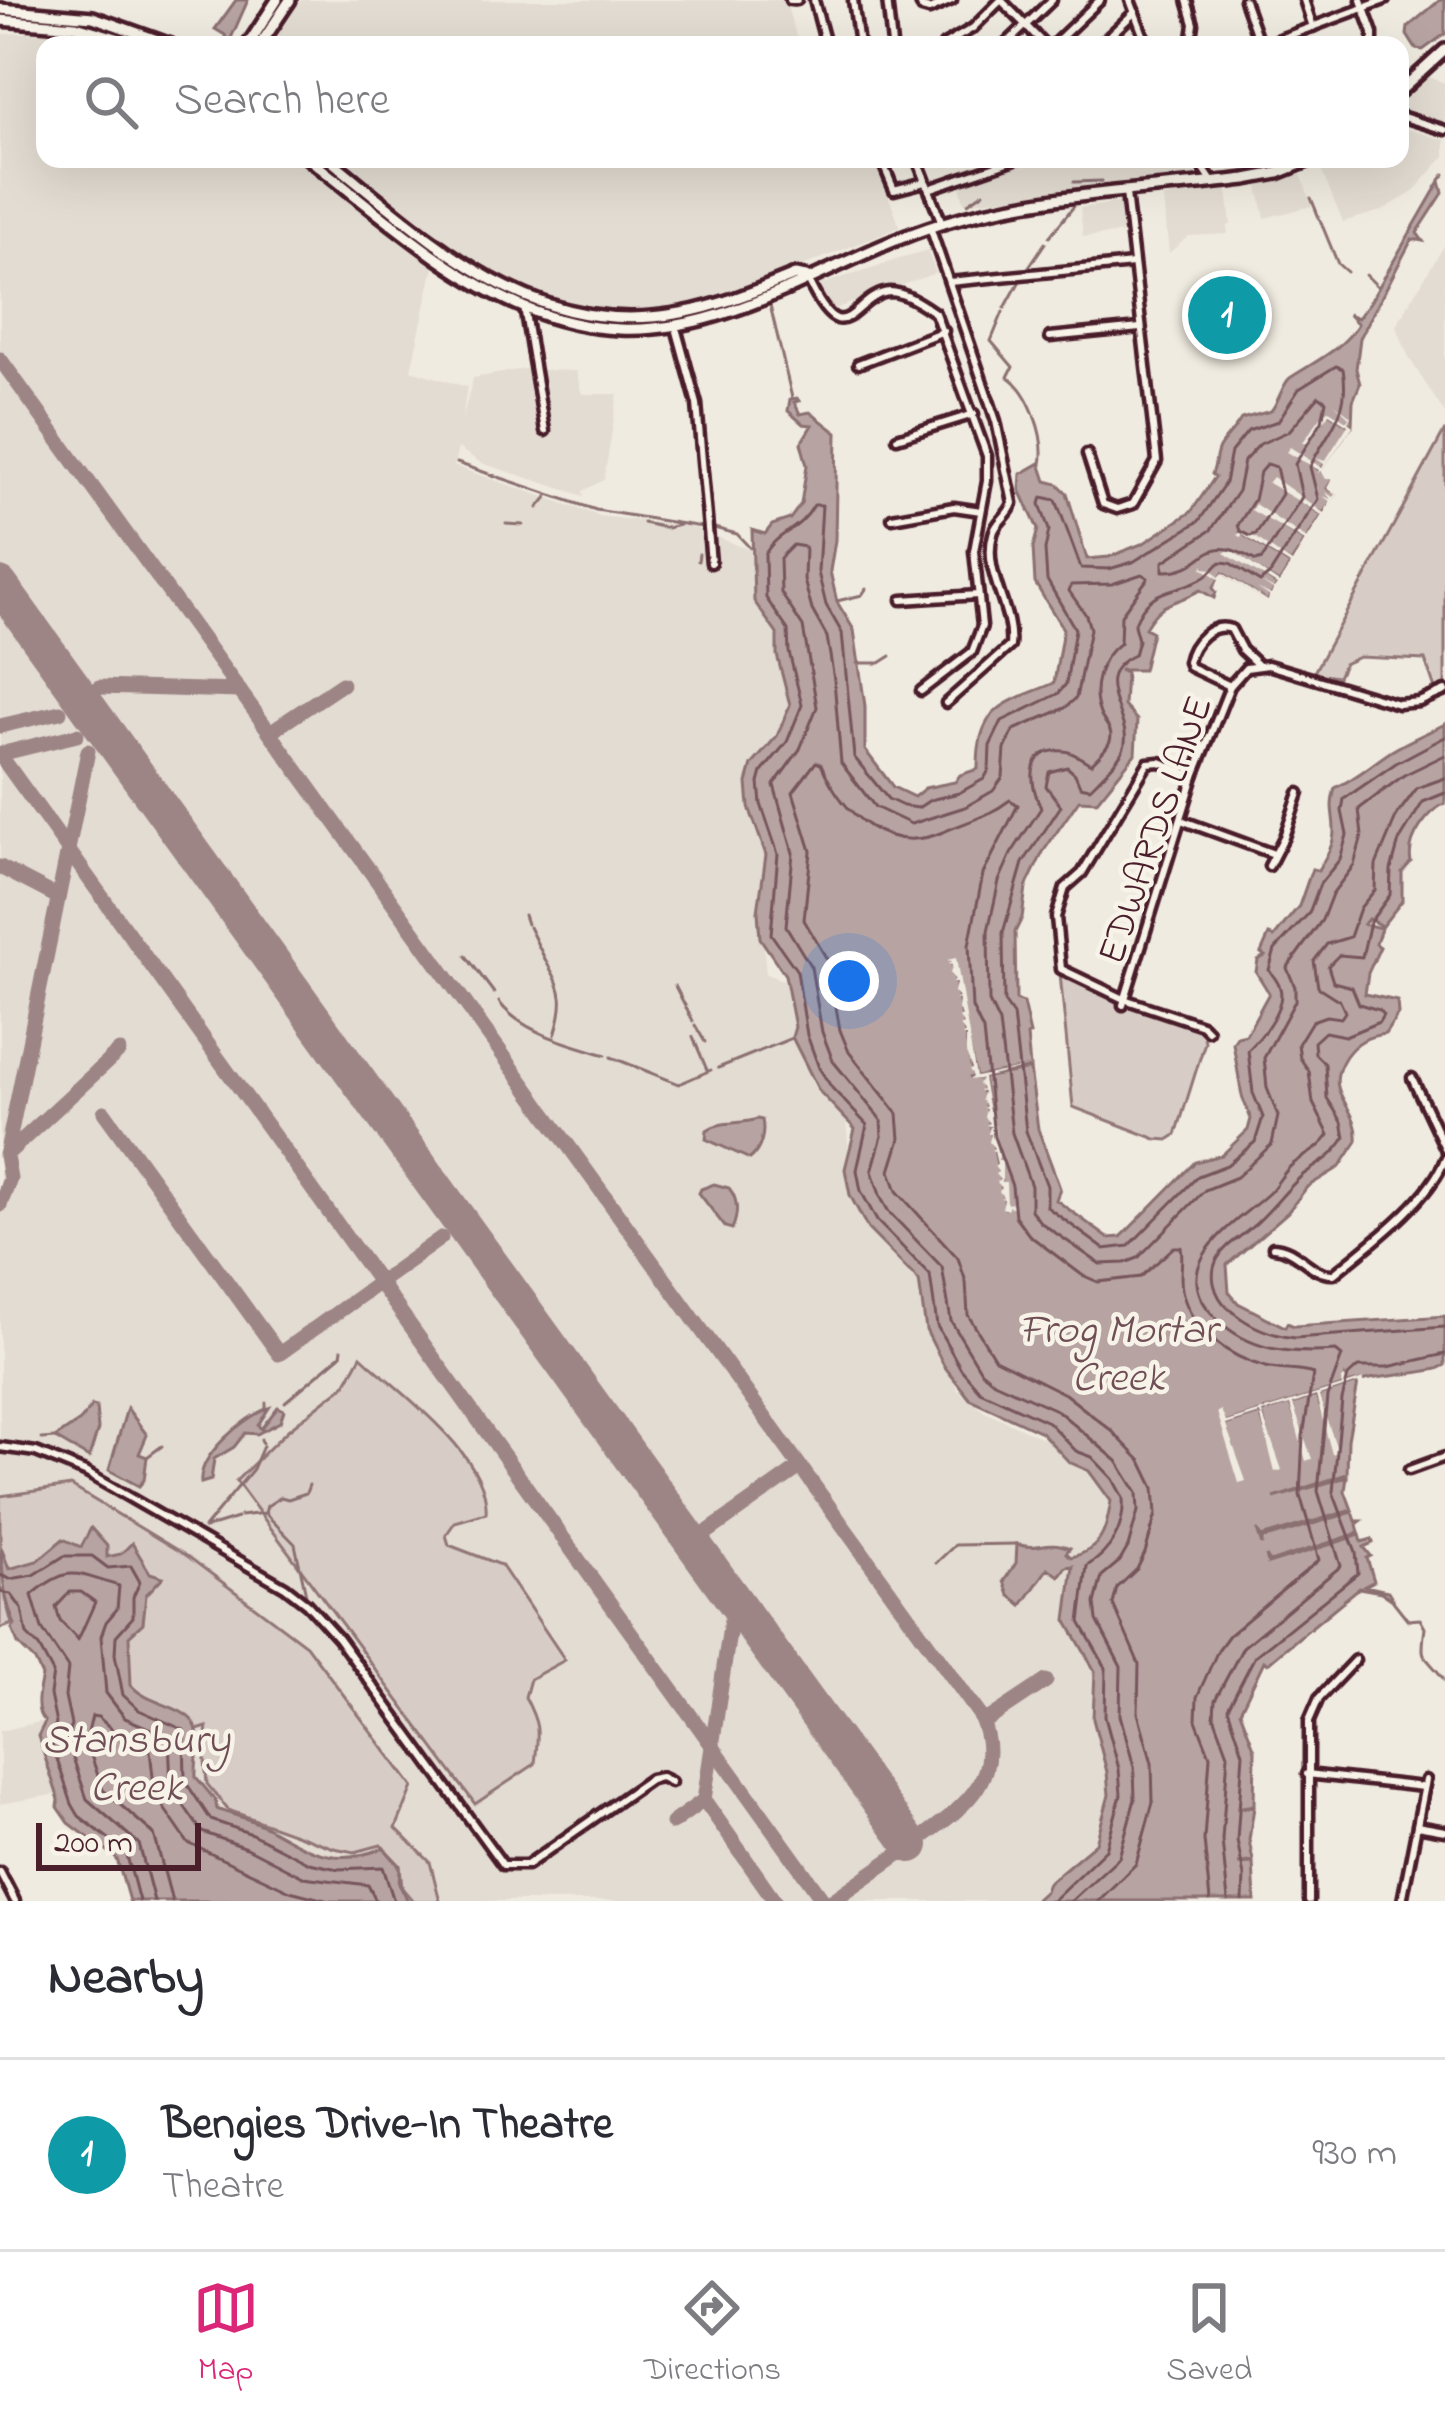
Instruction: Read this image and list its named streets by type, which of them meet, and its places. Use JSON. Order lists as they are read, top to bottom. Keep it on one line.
{"streets":{"street":["EDWARDS LANE"]},"water":["Frog Mortar Creek","Stansbury Creek"],"scale_bar":"200 m","page":{"search":"Search here","pins":"1","scale":"200 m","heading":"Nearby","list":[{"mark":"1","name":"Bengies Drive-In Theatre","note":"Theatre","value":"930 m"}],"nav":["Map","Directions","Saved"]}}
